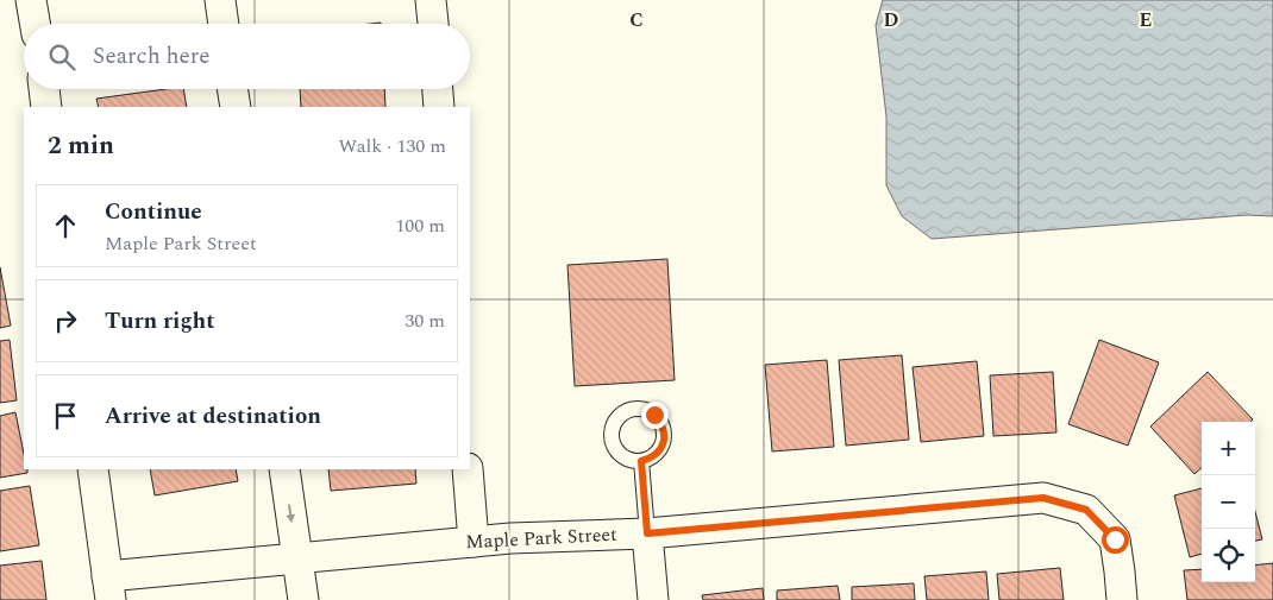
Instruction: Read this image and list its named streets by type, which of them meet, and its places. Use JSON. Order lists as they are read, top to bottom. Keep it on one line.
{"streets":{"street":["Maple Park Street"]},"page":{"search":"Search here","heading":["2 min","Walk · 130 m"],"list":[["Continue","Maple Park Street","100 m"],["Turn right","30 m"],"Arrive at destination"],"map_buttons":["+","−"]},"grid":{"columns":["C","D","E"]}}
